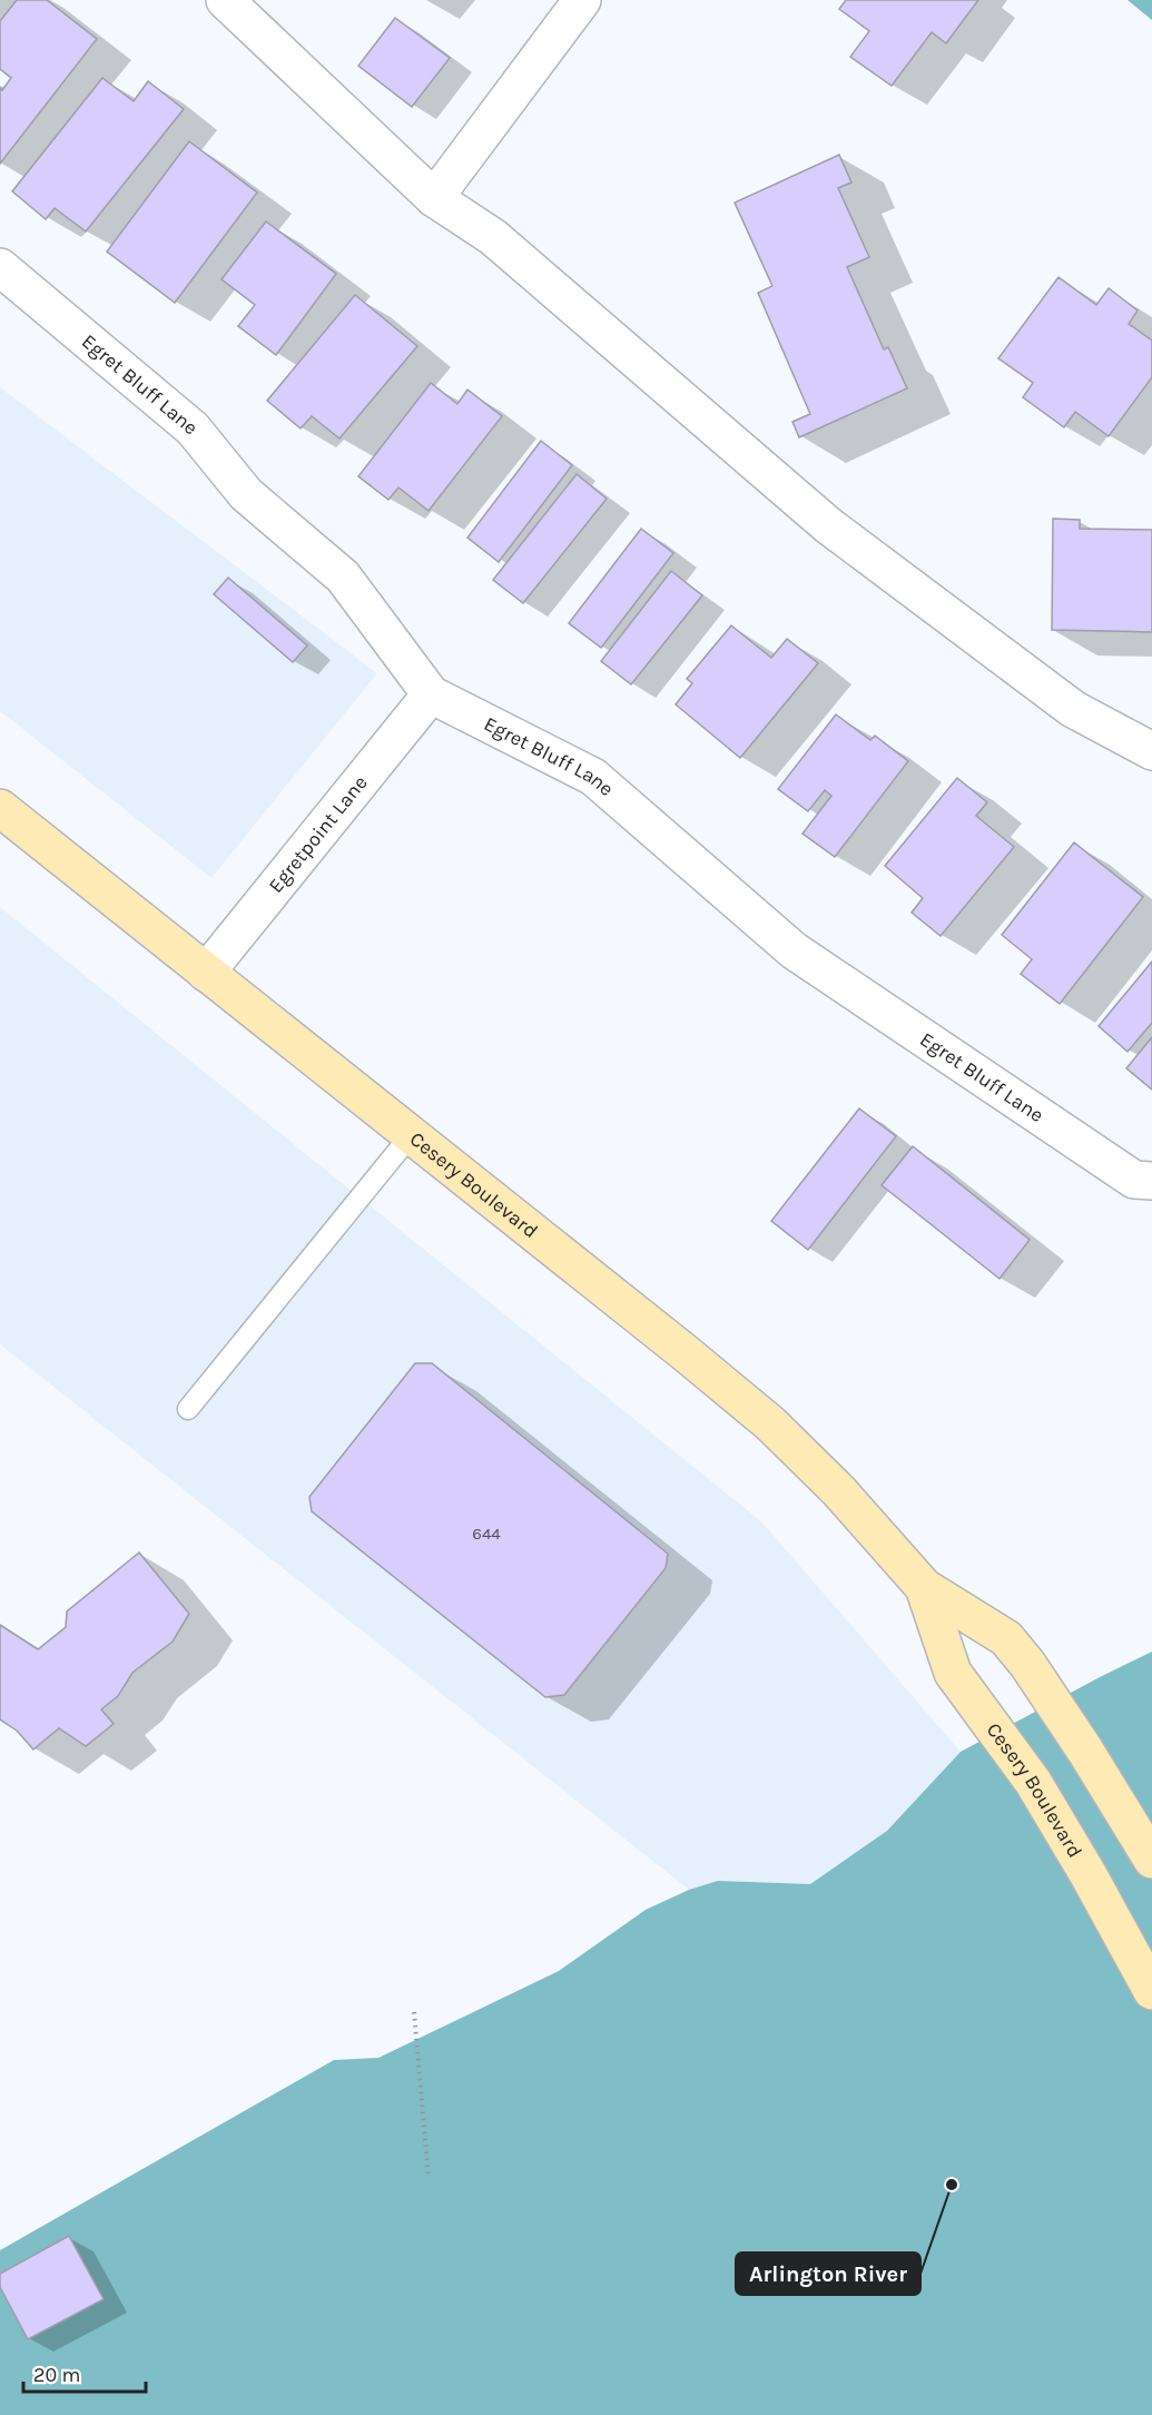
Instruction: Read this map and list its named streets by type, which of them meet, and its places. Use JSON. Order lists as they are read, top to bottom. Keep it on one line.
{"streets":{"main road":["Cesery Boulevard"],"street":["Egret Bluff Lane","Egretpoint Lane"]},"crossings":[["Egret Bluff Lane","Egretpoint Lane"],["Egretpoint Lane","Cesery Boulevard"]],"places":["Arlington River"],"house_numbers":["644"],"scale_bar":"20 m"}
